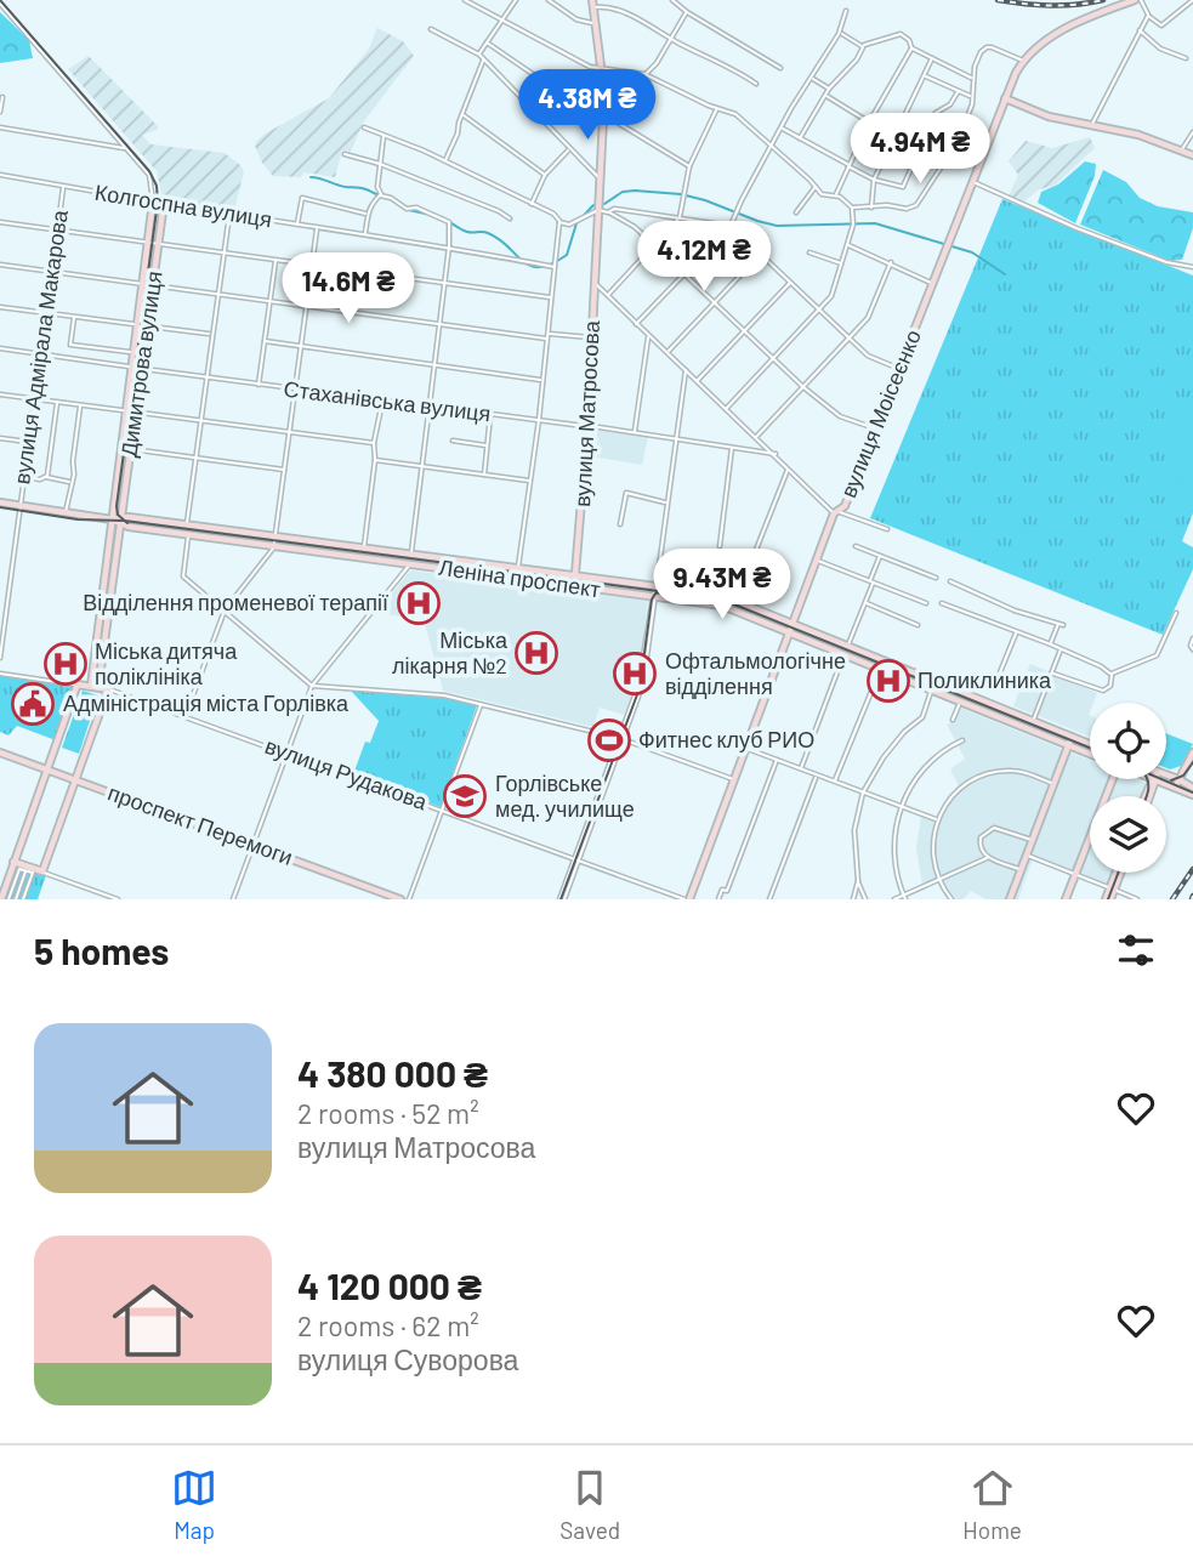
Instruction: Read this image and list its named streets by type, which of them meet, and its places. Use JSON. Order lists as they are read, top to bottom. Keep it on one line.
{"streets":{"street":["Колгоспна вулиця","вулиця Адмірала Макарова","Димитрова вулиця","Стаханівська вулиця","вулиця Матросова","вулиця Моісеєнко","Леніна проспект","вулиця Рудакова","проспект Перемоги"]},"crossings":[["Колгоспна вулиця","вулиця Адмірала Макарова"],["Колгоспна вулиця","Димитрова вулиця"],["вулиця Адмірала Макарова","Стаханівська вулиця"],["вулиця Адмірала Макарова","Леніна проспект"],["Димитрова вулиця","Стаханівська вулиця"],["Димитрова вулиця","Леніна проспект"],["Димитрова вулиця","вулиця Рудакова"],["Стаханівська вулиця","вулиця Матросова"],["вулиця Матросова","Леніна проспект"],["вулиця Моісеєнко","Леніна проспект"],["вулиця Моісеєнко","вулиця Рудакова"]],"places":{"hospital":["Відділення променевої терапії","Міська лікарня №2","Міська дитяча поліклініка","Офтальмологічне відділення","Поликлиника"],"public building":["Адміністрація міста Горлівка"],"sports":["Фитнес клуб РИО"],"school or university":["Горлівське мед. училище"]},"page":{"price":["4.38M ₴","4.94M ₴","4.12M ₴","14.6M ₴","9.43M ₴"],"heading":"5 homes","list":[{"name":"4 380 000 ₴","note":"2 rooms · 52 m² · вулиця Матросова"},{"name":"4 120 000 ₴","note":"2 rooms · 62 m² · вулиця Суворова"}],"tabs":["Map","Saved","Home"]}}
